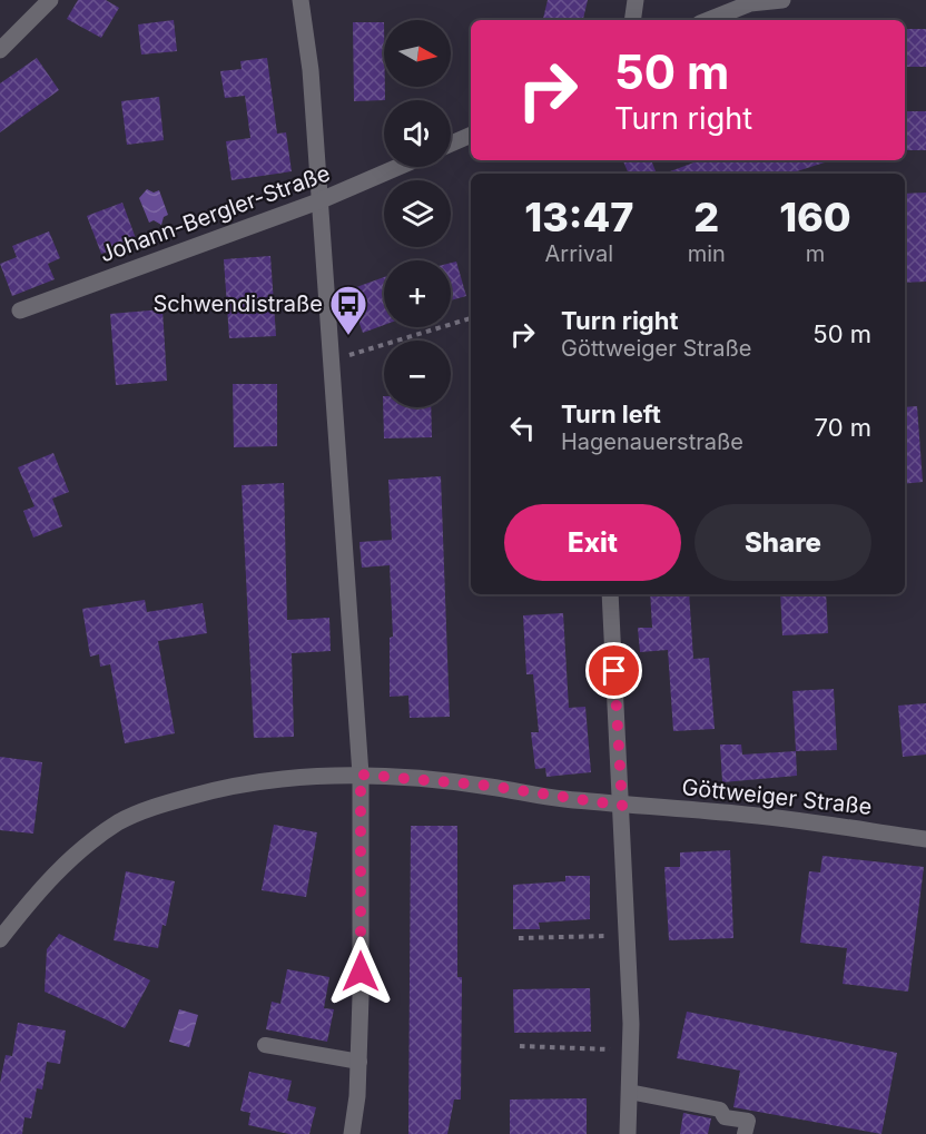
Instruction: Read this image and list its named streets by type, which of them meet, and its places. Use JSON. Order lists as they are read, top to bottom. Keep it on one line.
{"streets":{"street":["Johann-Bergler-Straße","Göttweiger Straße"]},"places":{"bus stop":["Schwendistraße"]},"north":"right","page":{"map_buttons":["+","−"],"turn":["50 m","Turn right"],"eta":["13:47","Arrival","2","min","160","m"],"list":[{"name":"Turn right","note":"Göttweiger Straße","value":"50 m"},{"name":"Turn left","note":"Hagenauerstraße","value":"70 m"}],"buttons":["Exit","Share"]}}
